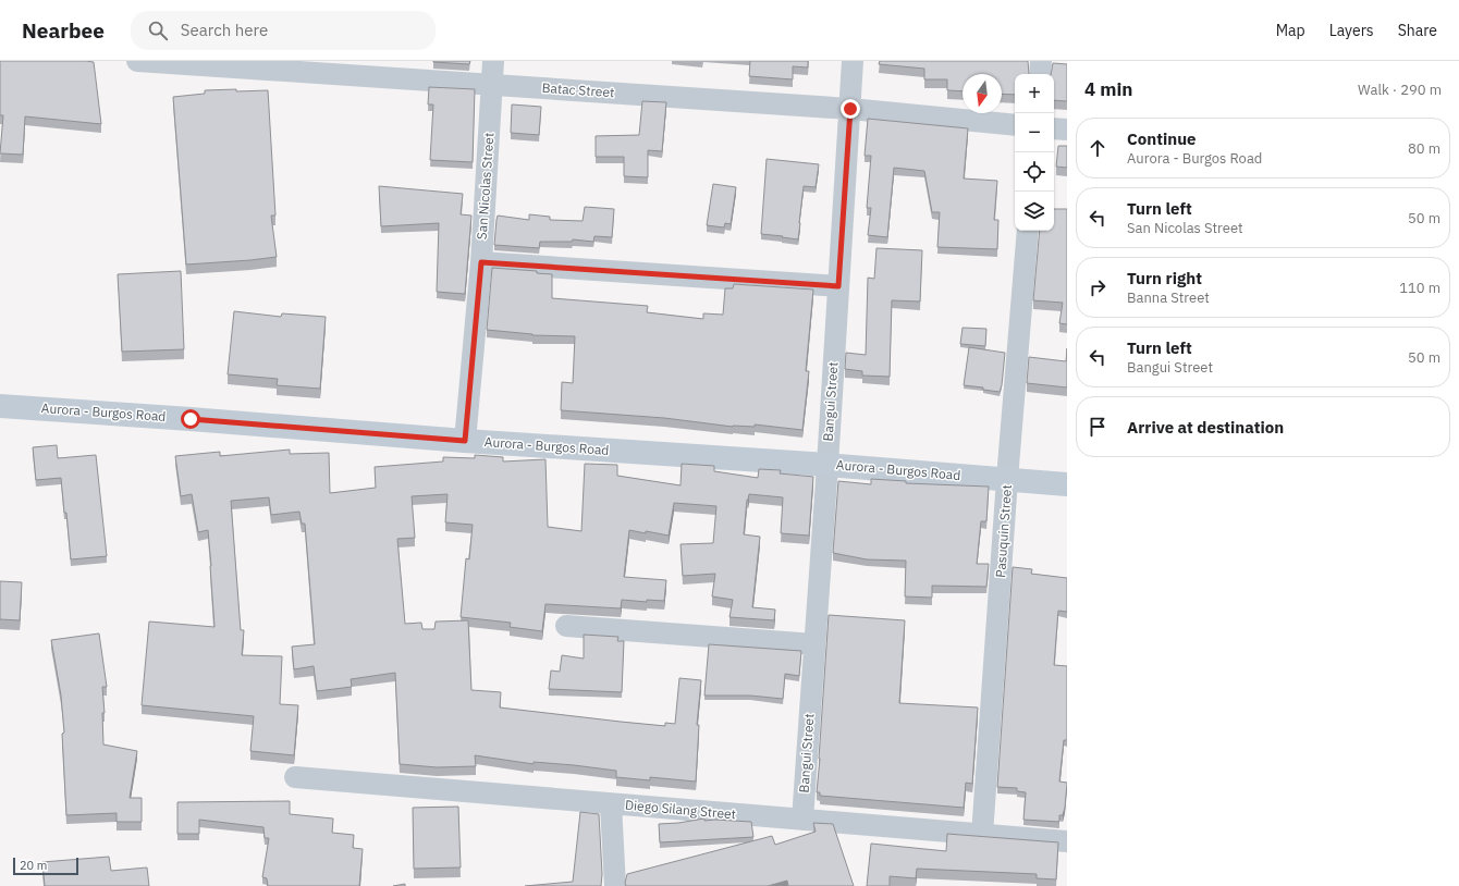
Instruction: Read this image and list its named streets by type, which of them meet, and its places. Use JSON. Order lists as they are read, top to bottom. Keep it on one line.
{"streets":{"main road":["Aurora - Burgos Road"],"street":["Batac Street","San Nicolas Street","Bangui Street","Pasuquin Street","Diego Silang Street"]},"crossings":[["Batac Street","San Nicolas Street"],["Batac Street","Bangui Street"],["San Nicolas Street","Aurora - Burgos Road"],["Bangui Street","Aurora - Burgos Road"],["Bangui Street","Diego Silang Street"],["Aurora - Burgos Road","Pasuquin Street"],["Pasuquin Street","Diego Silang Street"]],"scale_bar":"20 m","north":"bottom","page":{"header":"Nearbee","search":"Search here","nav":["Map","Layers","Share"],"heading":["4 min","Walk · 290 m"],"map_buttons":["+","−"],"list":[["Continue","Aurora - Burgos Road","80 m"],["Turn left","San Nicolas Street","50 m"],["Turn right","Banna Street","110 m"],["Turn left","Bangui Street","50 m"],"Arrive at destination"],"scale":"20 m"}}
